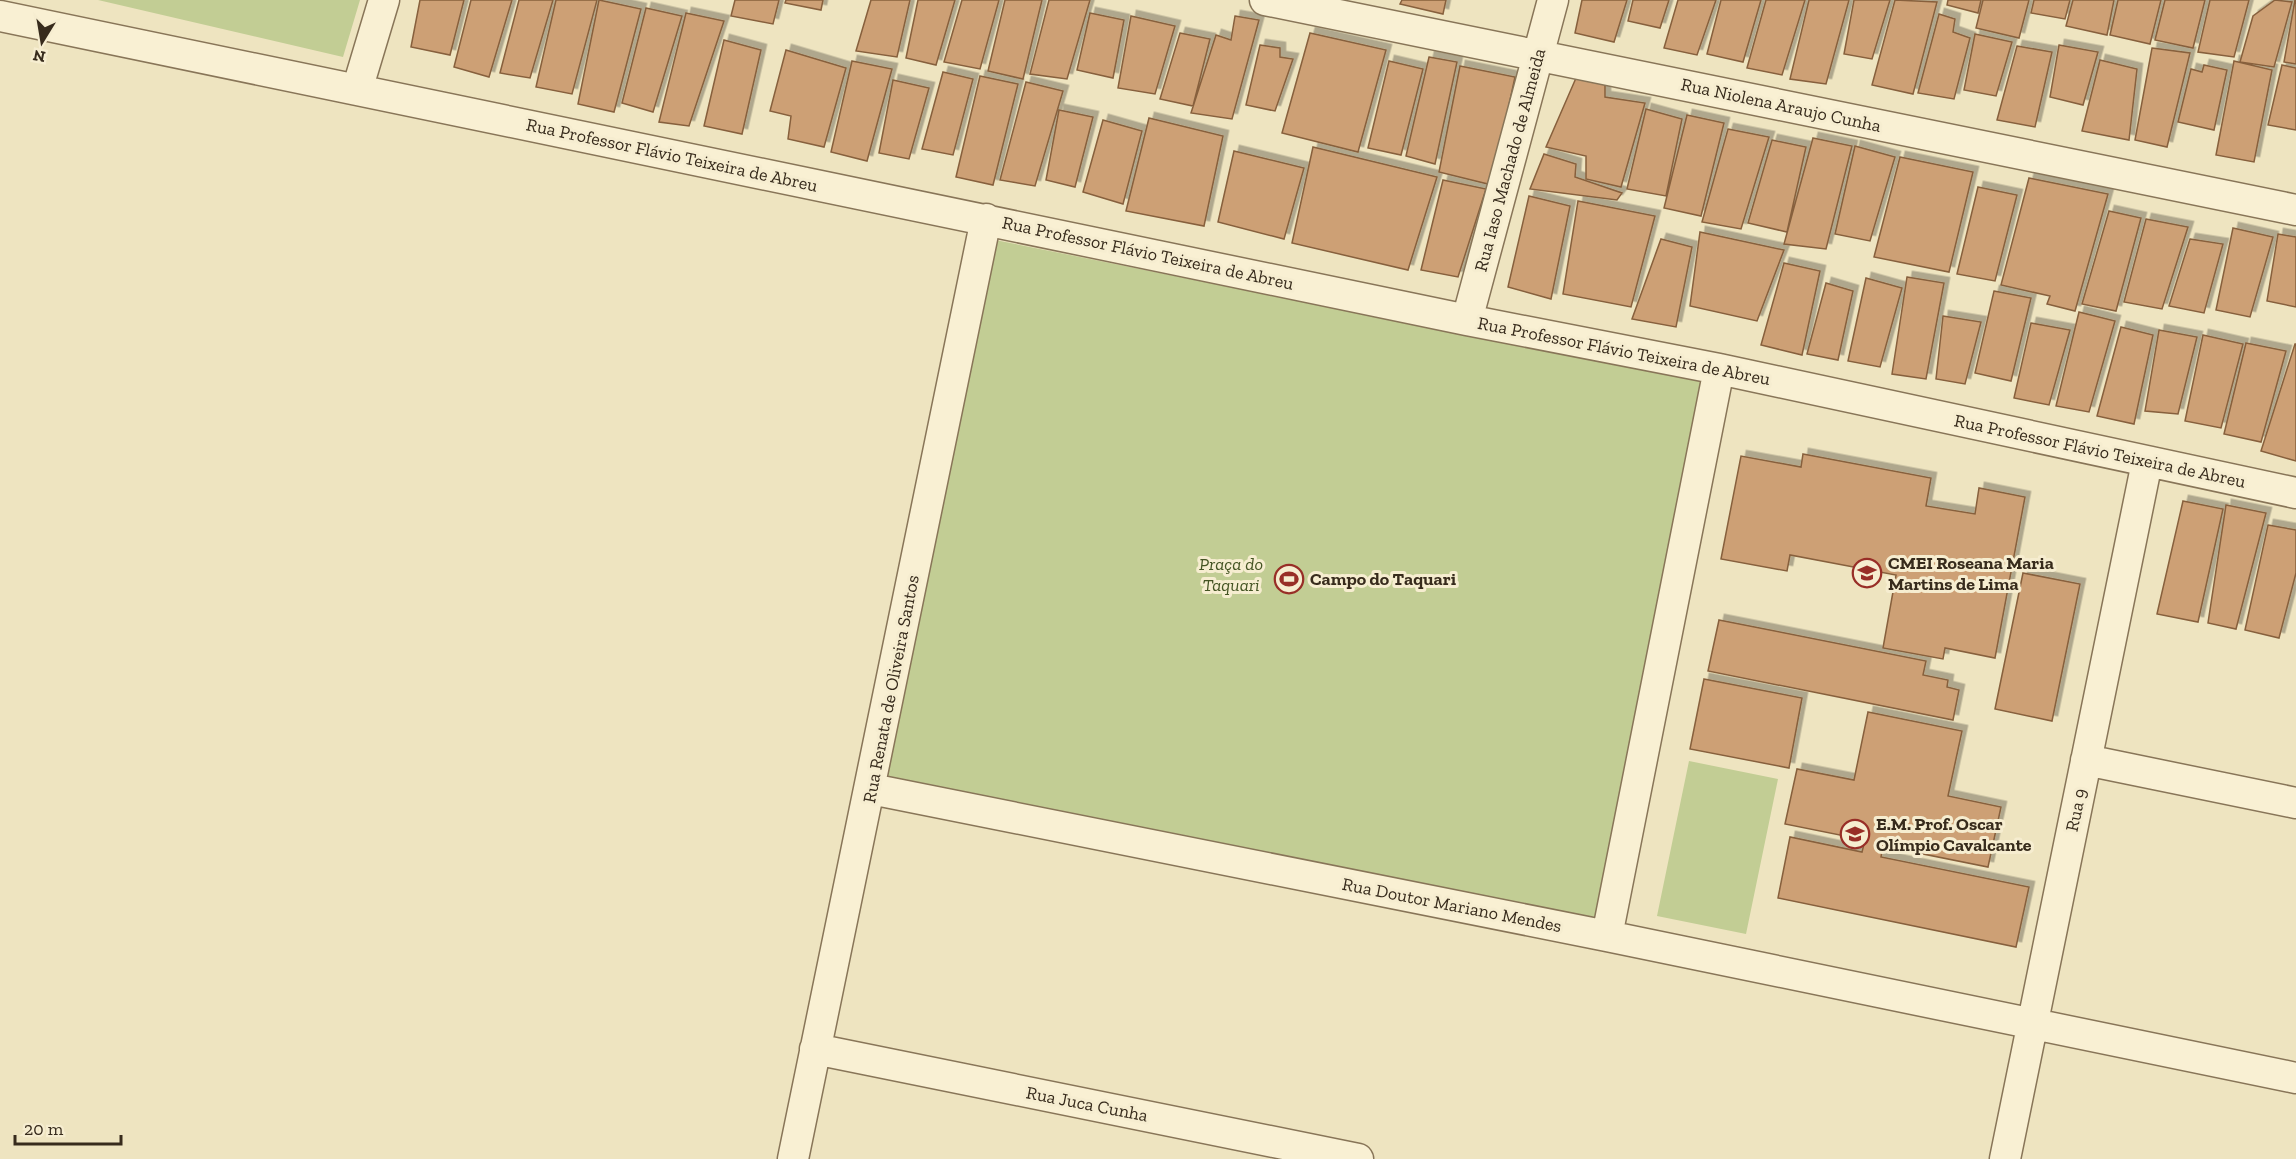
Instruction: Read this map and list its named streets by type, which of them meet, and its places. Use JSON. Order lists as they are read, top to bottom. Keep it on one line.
{"streets":{"street":["Rua Niolena Araujo Cunha","Rua Professor Flávio Teixeira de Abreu","Rua Iaso Machado de Almeida","Rua Renata de Oliveira Santos","Rua 9","Rua Doutor Mariano Mendes","Rua Juca Cunha"]},"crossings":[["Rua Niolena Araujo Cunha","Rua Iaso Machado de Almeida"],["Rua Professor Flávio Teixeira de Abreu","Rua Iaso Machado de Almeida"],["Rua Professor Flávio Teixeira de Abreu","Rua Renata de Oliveira Santos"],["Rua Professor Flávio Teixeira de Abreu","Rua 9"],["Rua Renata de Oliveira Santos","Rua Doutor Mariano Mendes"],["Rua Renata de Oliveira Santos","Rua Juca Cunha"],["Rua 9","Rua Doutor Mariano Mendes"]],"parks":["Praça do Taquari"],"places":{"school or university":["CMEI Roseana Maria Martins de Lima","E.M. Prof. Oscar Olímpio Cavalcante"],"sports":["Campo do Taquari"]},"scale_bar":"20 m","north":"bottom"}
